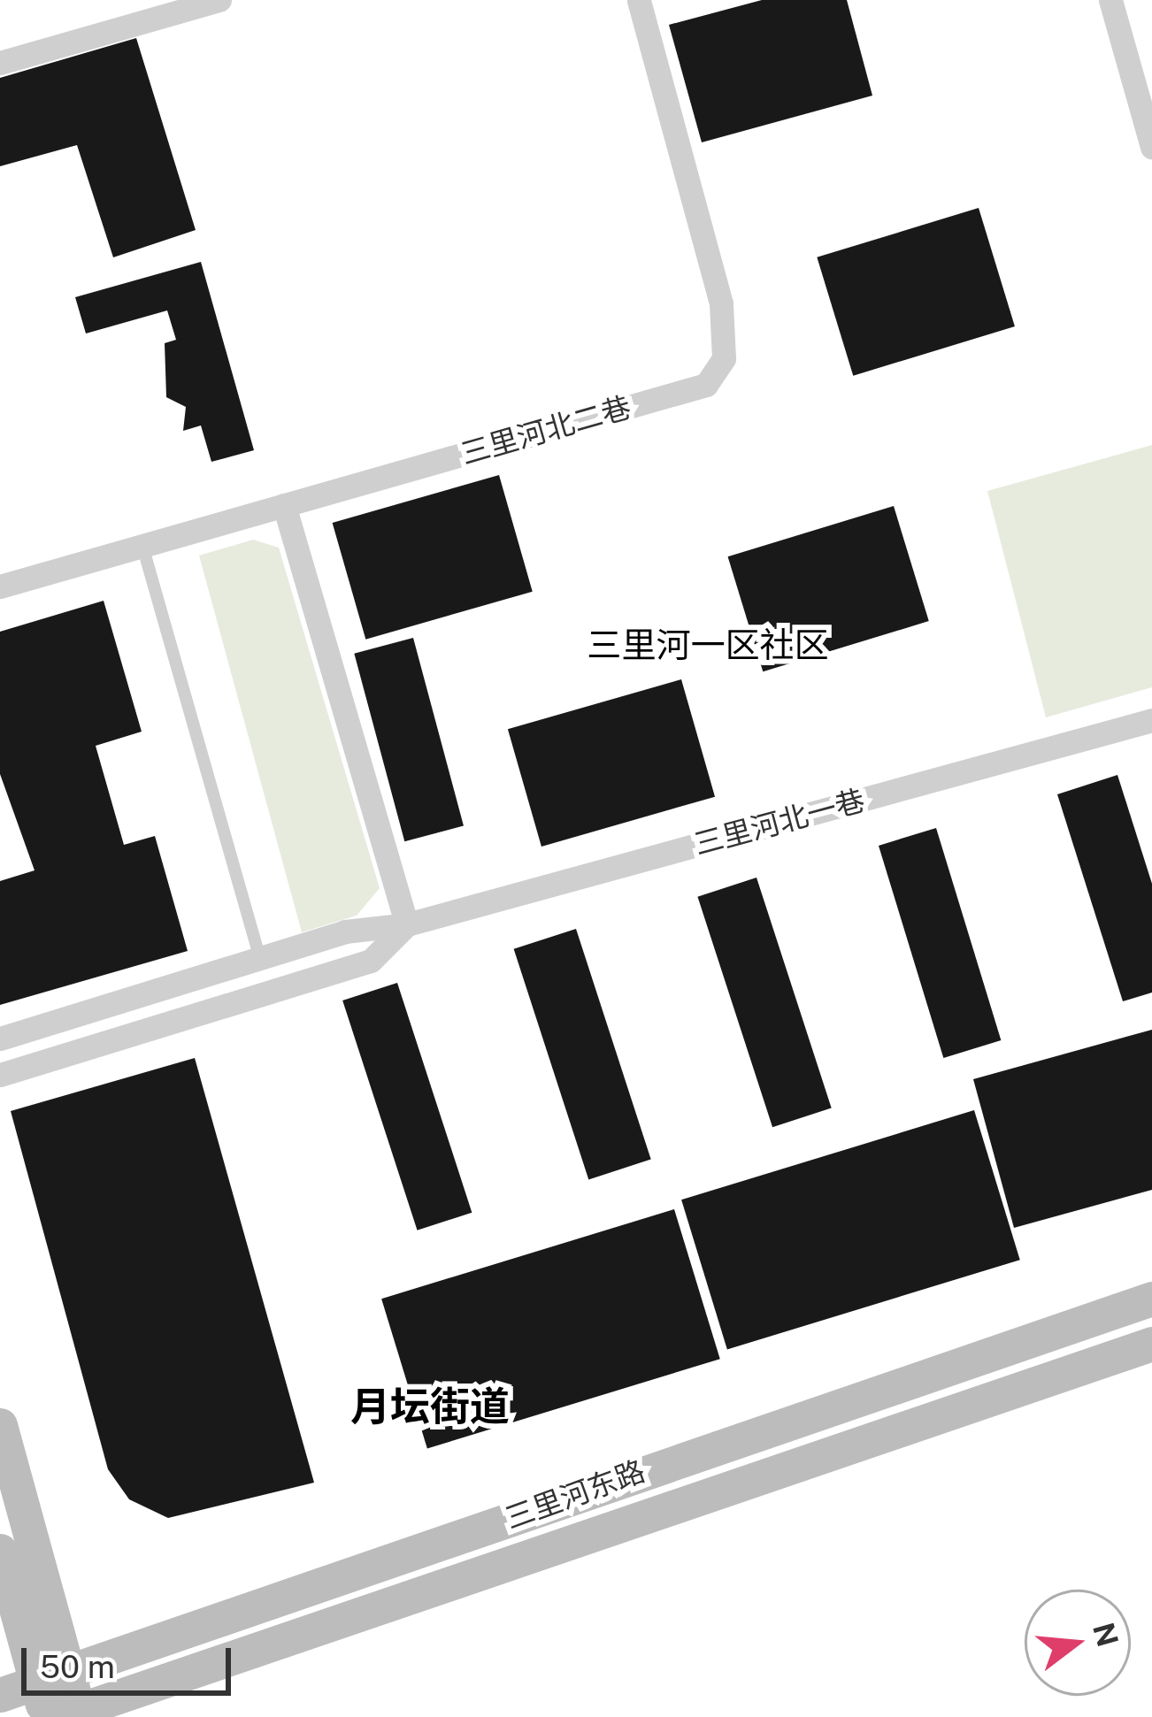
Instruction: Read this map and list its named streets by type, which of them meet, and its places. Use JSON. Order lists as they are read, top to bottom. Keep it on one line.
{"streets":{"main road":["三里河东路"],"street":["三里河北二巷","三里河北一巷"]},"districts":["三里河一区社区","月坛街道"],"scale_bar":"50 m","north":"right"}
